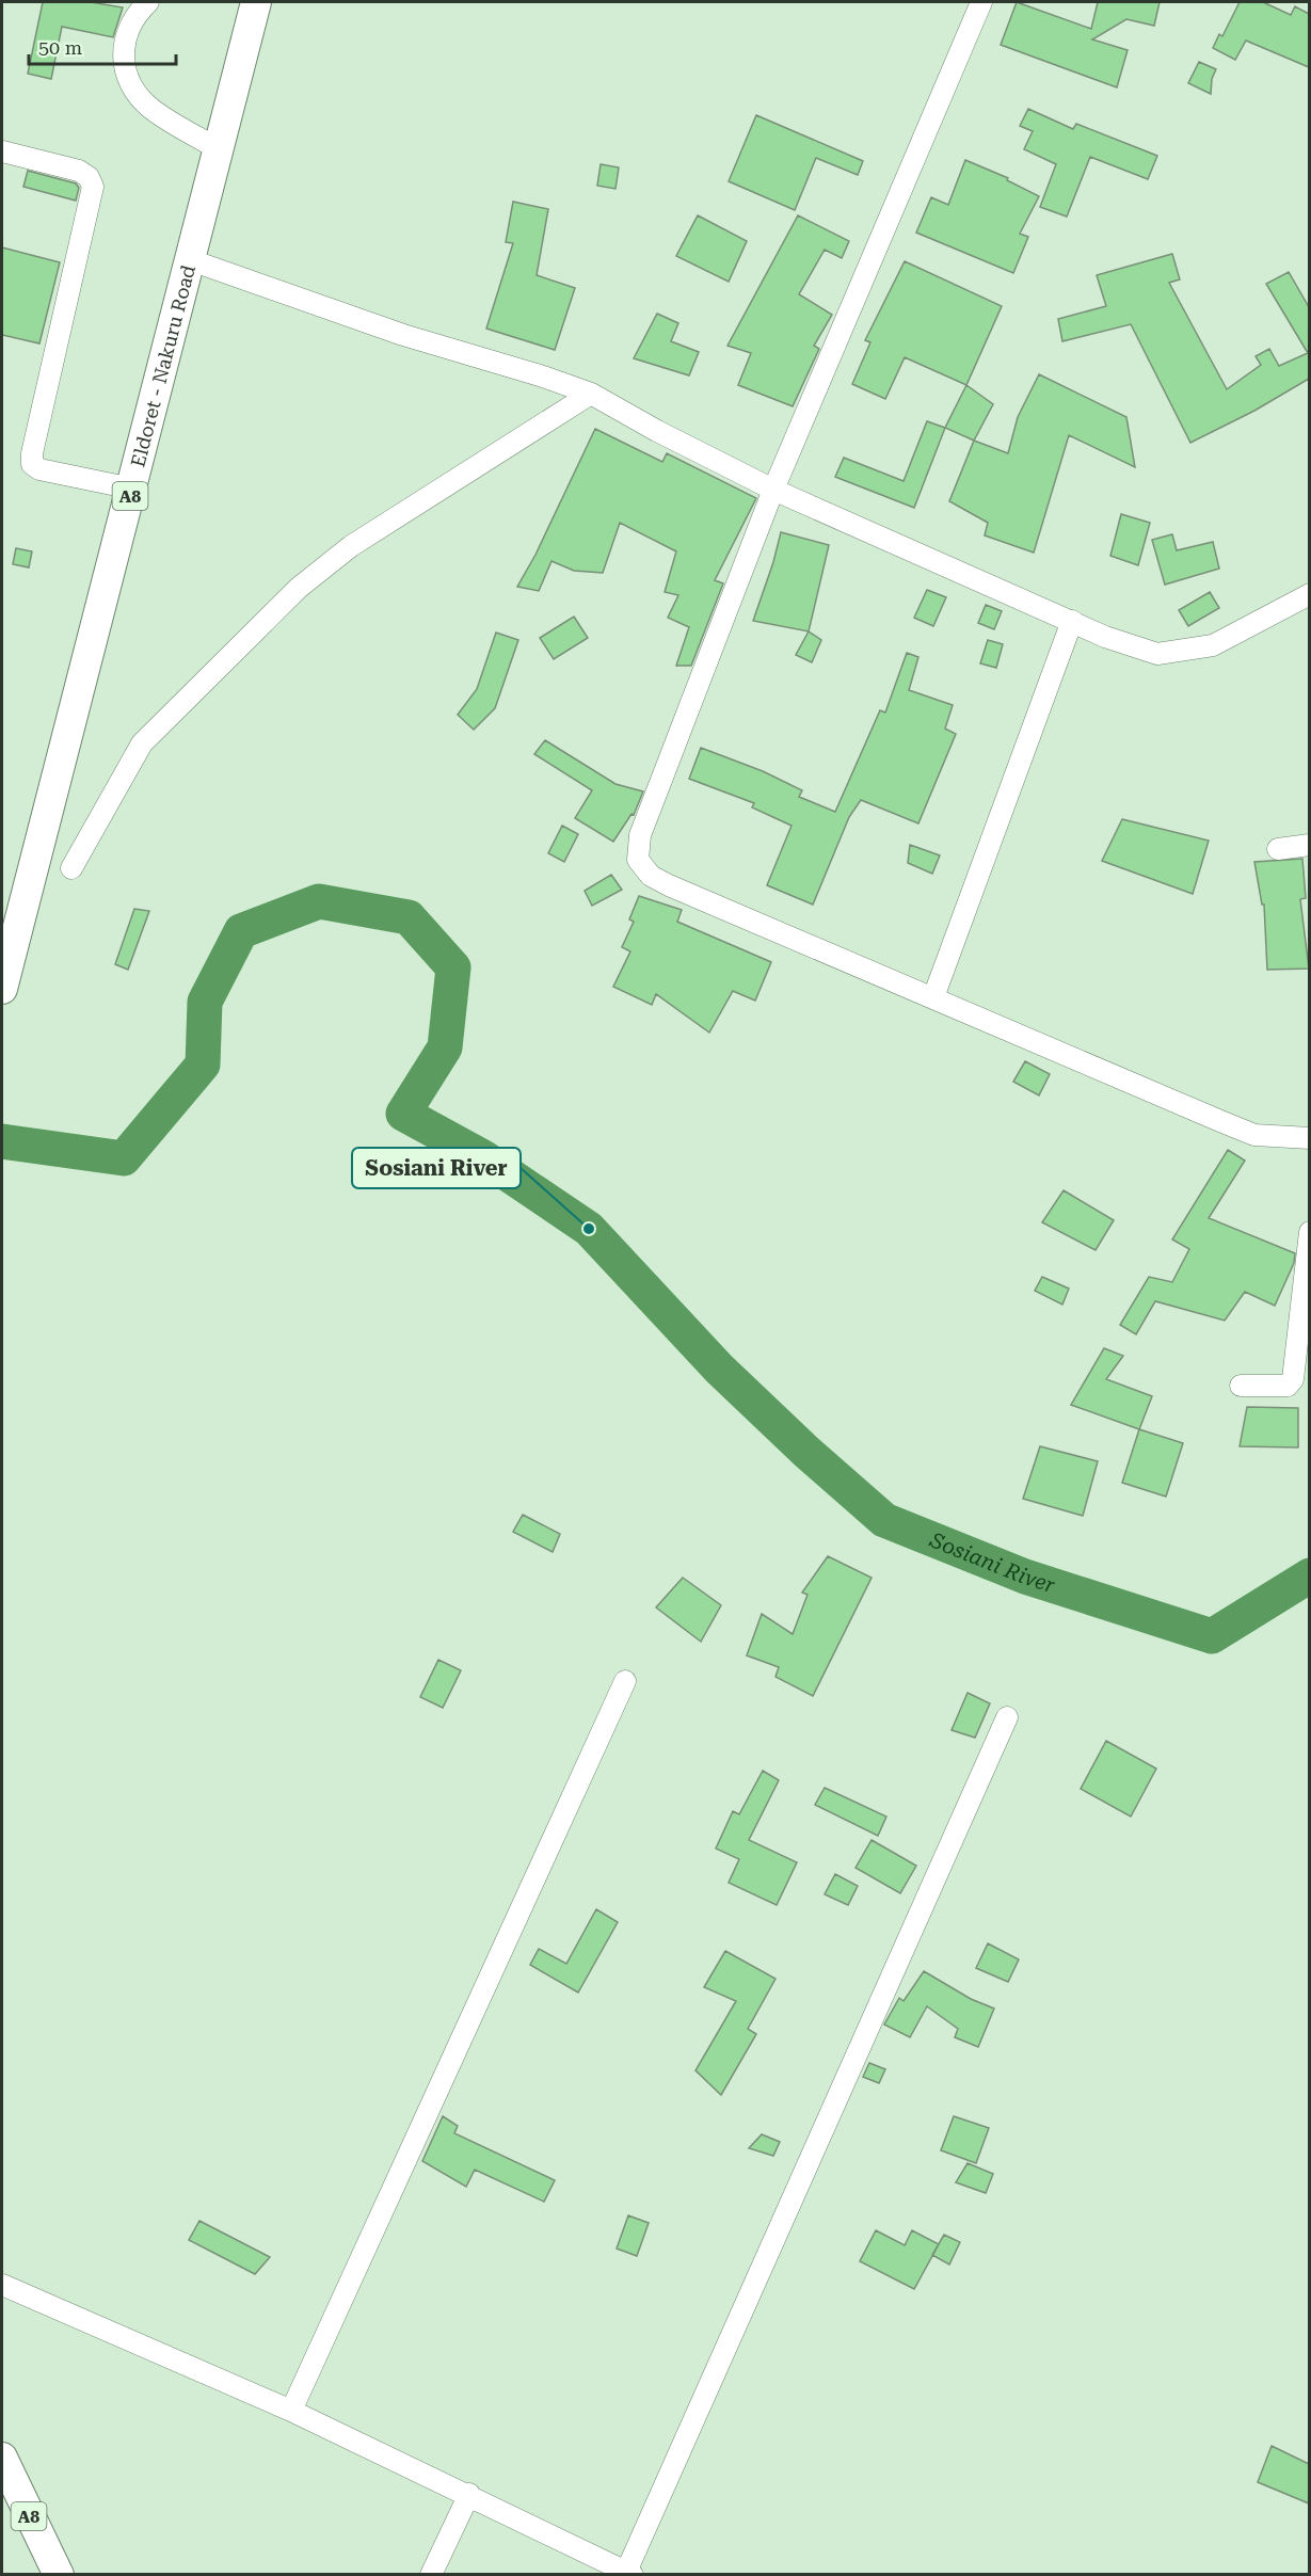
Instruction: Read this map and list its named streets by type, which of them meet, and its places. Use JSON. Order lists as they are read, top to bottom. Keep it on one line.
{"streets":{"highway":["Eldoret - Nakuru Road","A8"]},"water":["Sosiani River"],"places":["Sosiani River"],"scale_bar":"50 m"}
